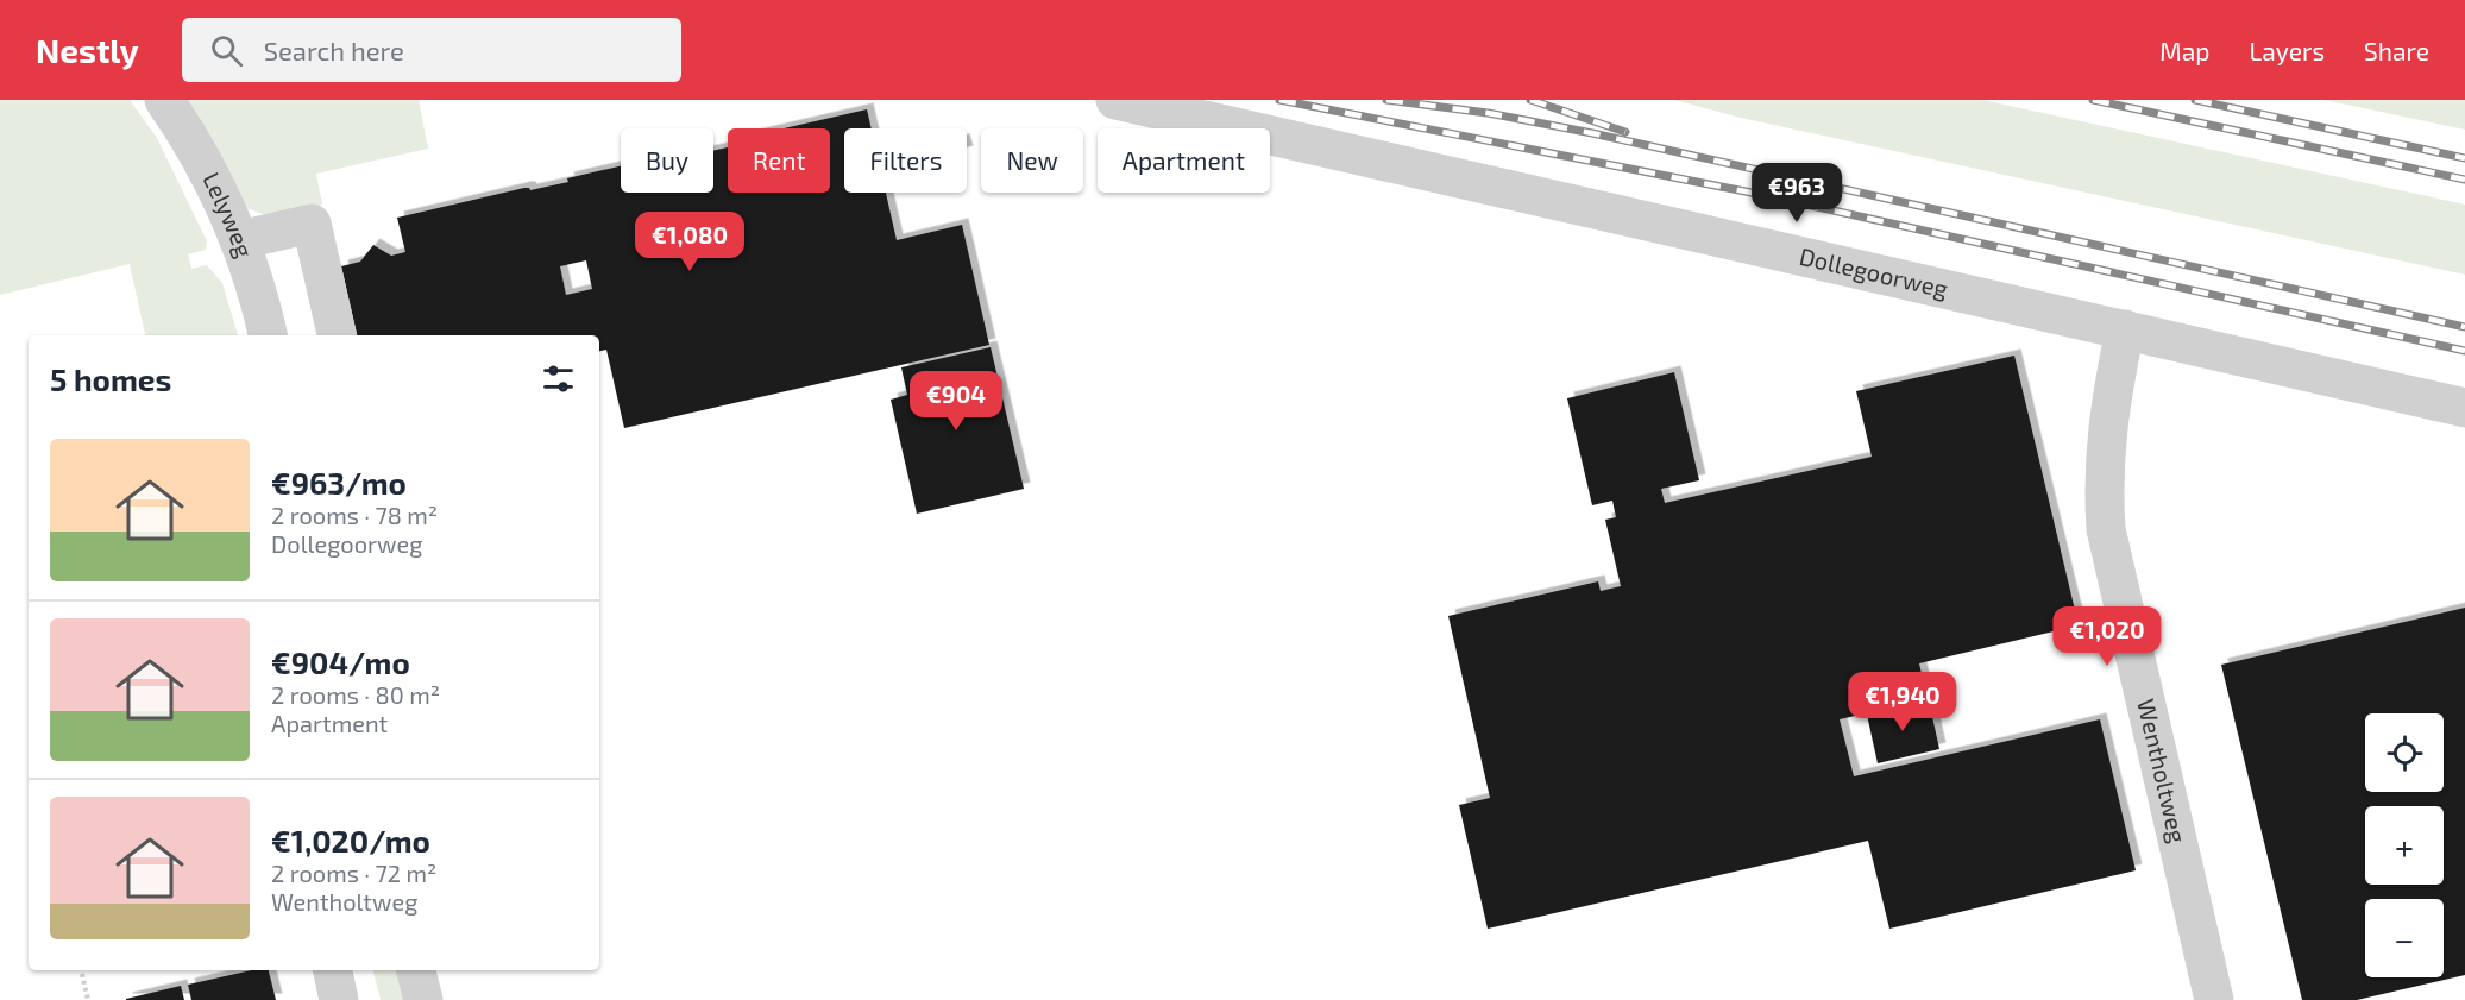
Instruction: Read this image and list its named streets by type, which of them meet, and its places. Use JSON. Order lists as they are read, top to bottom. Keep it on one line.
{"streets":{"street":["Lelyweg","Dollegoorweg","Wentholtweg"]},"crossings":[["Dollegoorweg","Wentholtweg"]],"page":{"header":"Nestly","search":"Search here","nav":["Map","Layers","Share"],"chip":["Buy","Rent","Filters","New","Apartment"],"price":["€963","€1,080","€904","€1,020","€1,940"],"heading":"5 homes","list":[{"name":"€963/mo","note":"2 rooms · 78 m² · Dollegoorweg"},{"name":"€904/mo","note":"2 rooms · 80 m² · Apartment"},{"name":"€1,020/mo","note":"2 rooms · 72 m² · Wentholtweg"}],"map_buttons":["+","−"]}}
